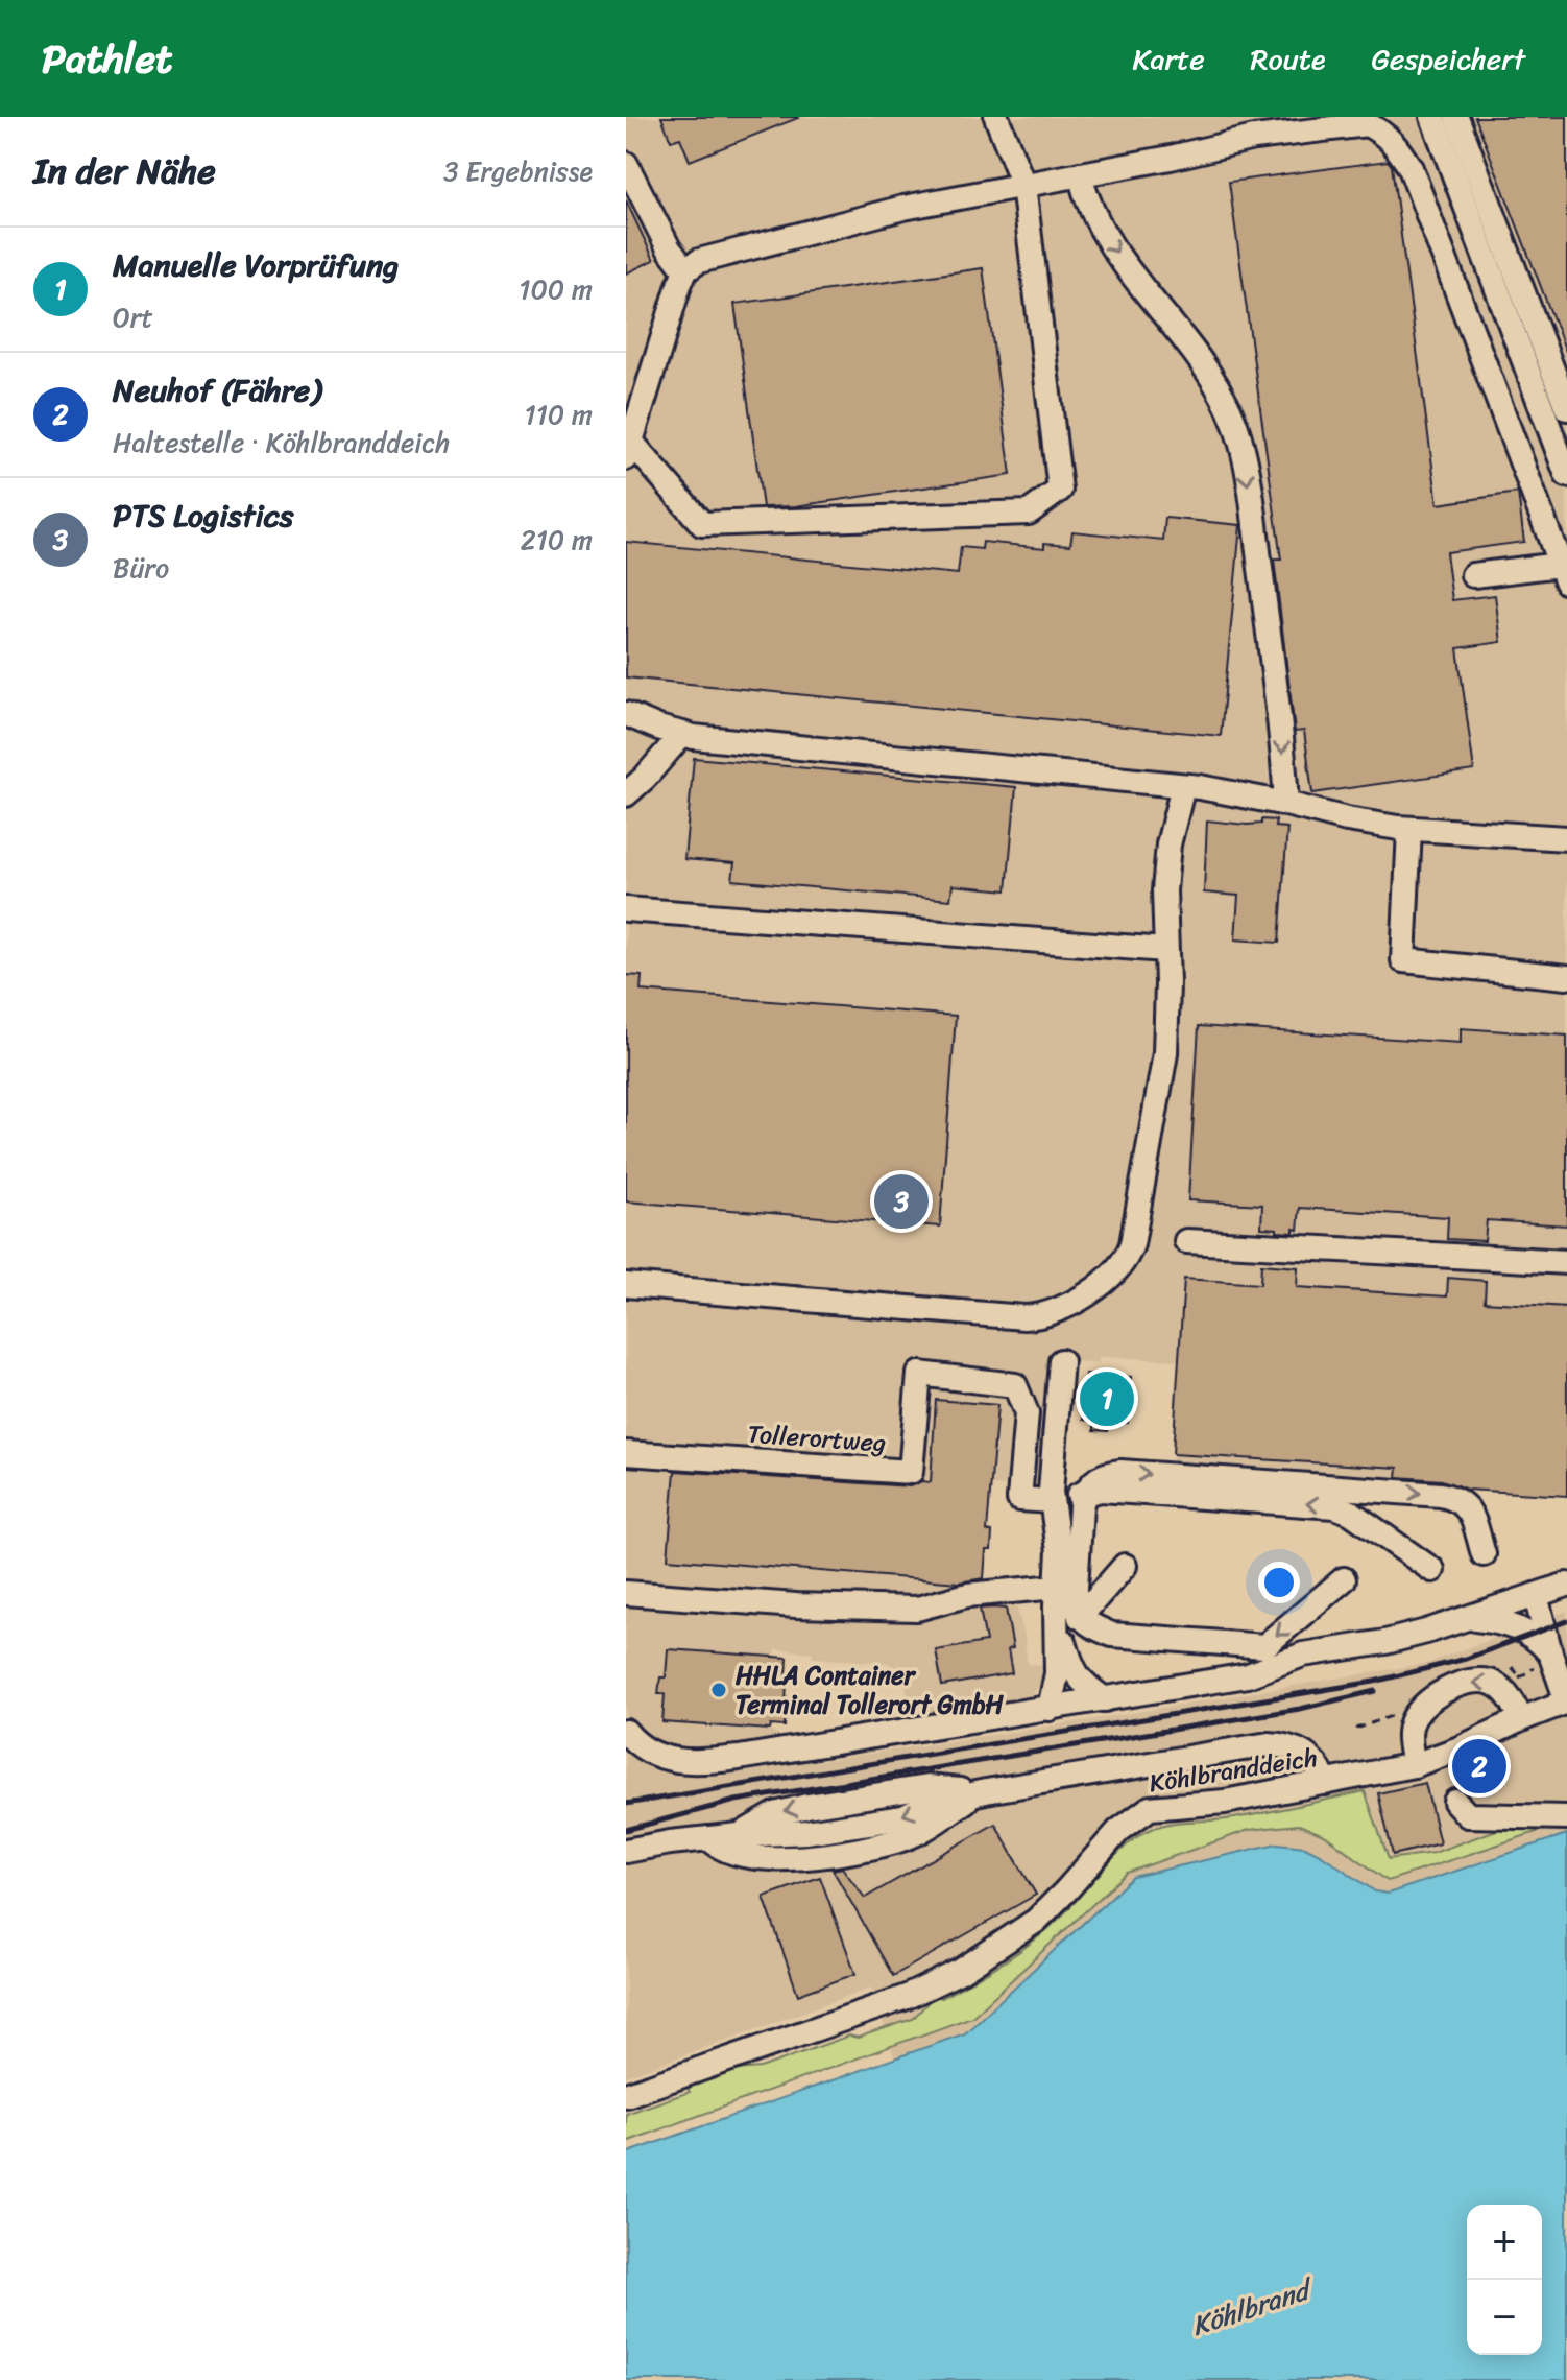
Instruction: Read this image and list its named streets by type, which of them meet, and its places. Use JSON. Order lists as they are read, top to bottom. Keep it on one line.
{"streets":{"street":["Tollerortweg","Köhlbranddeich"]},"water":["Köhlbrand"],"places":["HHLA Container Terminal Tollerort GmbH"],"page":{"header":"Pathlet","nav":["Karte","Route","Gespeichert"],"heading":["In der Nähe","3 Ergebnisse"],"list":[{"mark":"1","name":"Manuelle Vorprüfung","note":"Ort","value":"100 m"},{"mark":"2","name":"Neuhof (Fähre)","note":"Haltestelle · Köhlbranddeich","value":"110 m"},{"mark":"3","name":"PTS Logistics","note":"Büro","value":"210 m"}],"pins":["3","1","2"],"map_buttons":["+","−"]}}
